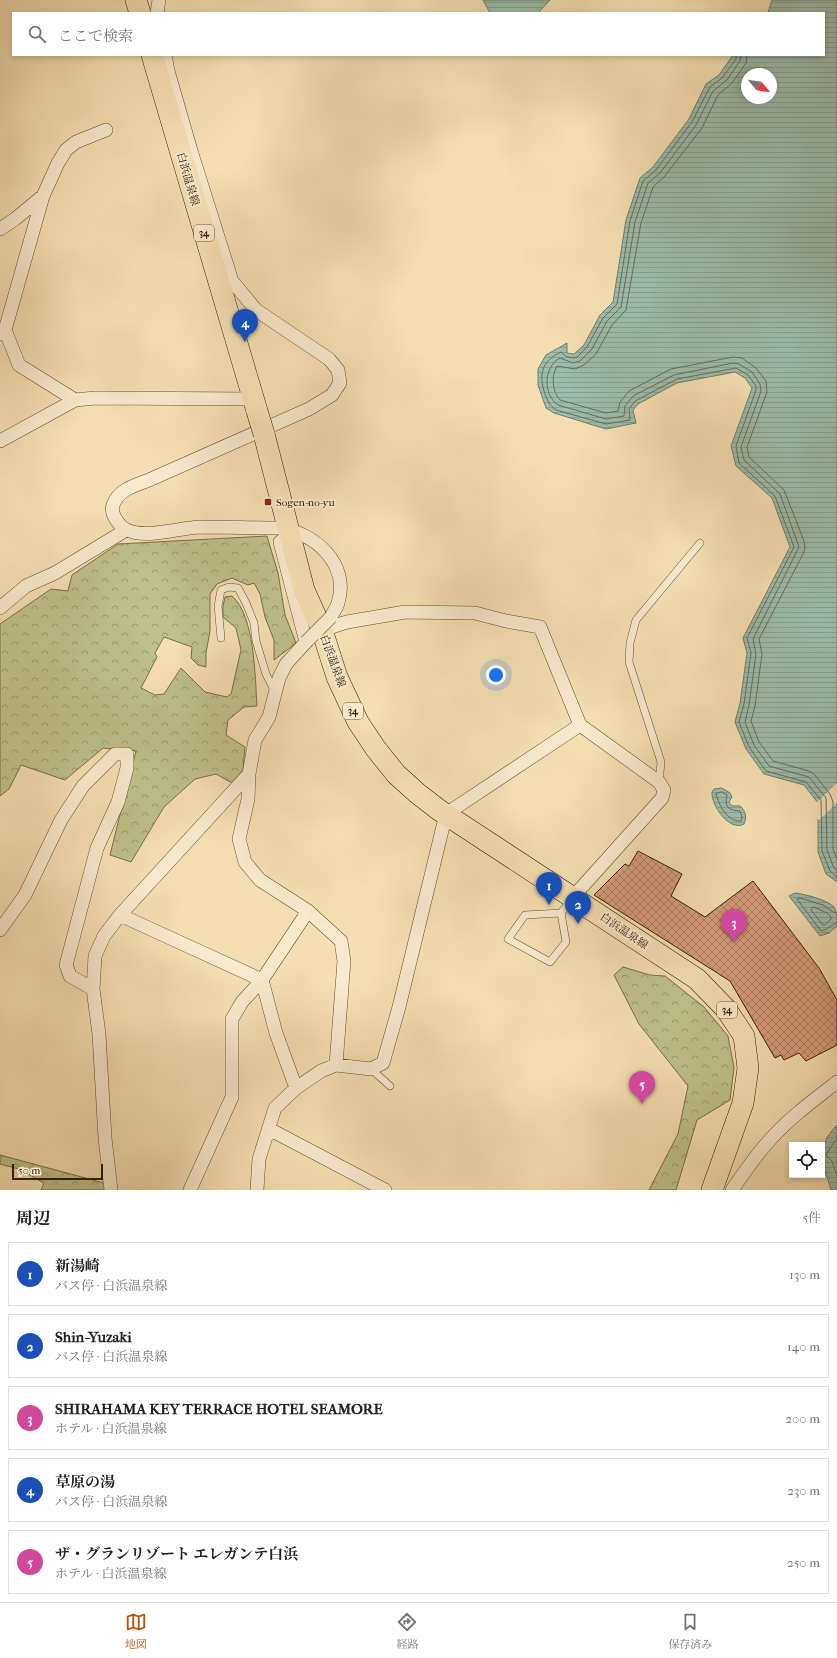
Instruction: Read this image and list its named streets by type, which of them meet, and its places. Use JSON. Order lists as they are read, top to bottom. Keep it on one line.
{"streets":{"main road":["白浜温泉線","34"]},"places":{"transit":["Sogen-no-yu"]},"scale_bar":"50 m","north":"bottom right","page":{"search":"ここで検索","pins":["4","1","2","3","5"],"scale":"50 m","heading":["周辺","5件"],"list":[{"mark":"1","name":"新湯崎","note":"バス停 · 白浜温泉線","value":"130 m"},{"mark":"2","name":"Shin-Yuzaki","note":"バス停 · 白浜温泉線","value":"140 m"},{"mark":"3","name":"SHIRAHAMA KEY TERRACE HOTEL SEAMORE","note":"ホテル · 白浜温泉線","value":"200 m"},{"mark":"4","name":"草原の湯","note":"バス停 · 白浜温泉線","value":"230 m"},{"mark":"5","name":"ザ・グランリゾート エレガンテ白浜","note":"ホテル · 白浜温泉線","value":"250 m"}],"nav":["地図","経路","保存済み"]}}
